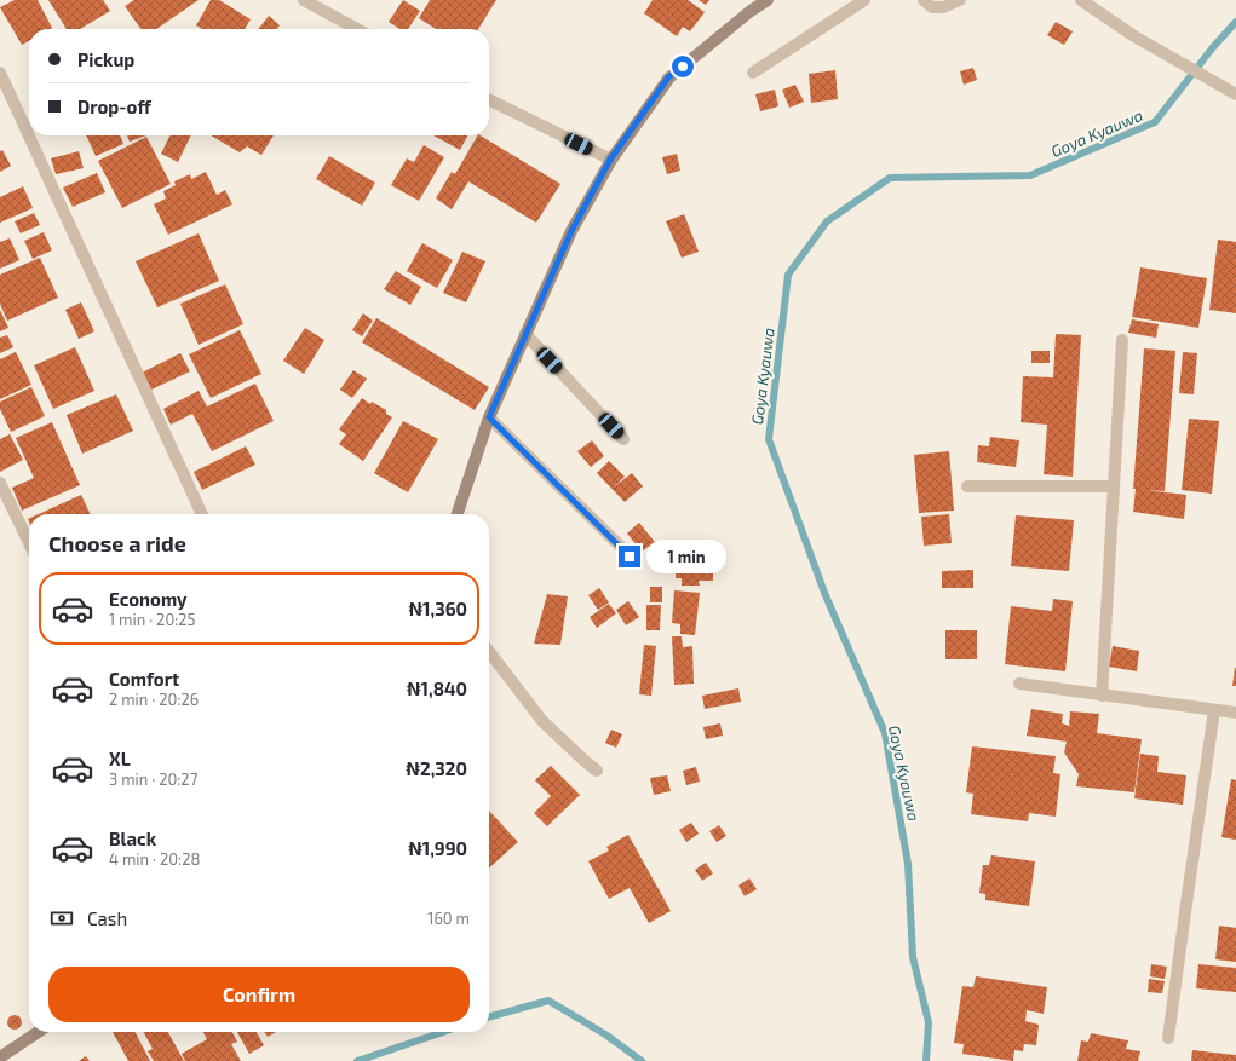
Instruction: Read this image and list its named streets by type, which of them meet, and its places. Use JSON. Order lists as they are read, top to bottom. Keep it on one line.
{"water":["Goya Kyauwa"],"page":{"banner":["Pickup","Drop-off"],"heading":"Choose a ride","bubble":"1 min","list":[{"name":"Economy","note":"1 min · 20:25","value":"₦1,360"},{"name":"Comfort","note":"2 min · 20:26","value":"₦1,840"},{"name":"XL","note":"3 min · 20:27","value":"₦2,320"},{"name":"Black","note":"4 min · 20:28","value":"₦1,990"}],"pay":["Cash","160 m"],"buttons":"Confirm"}}
